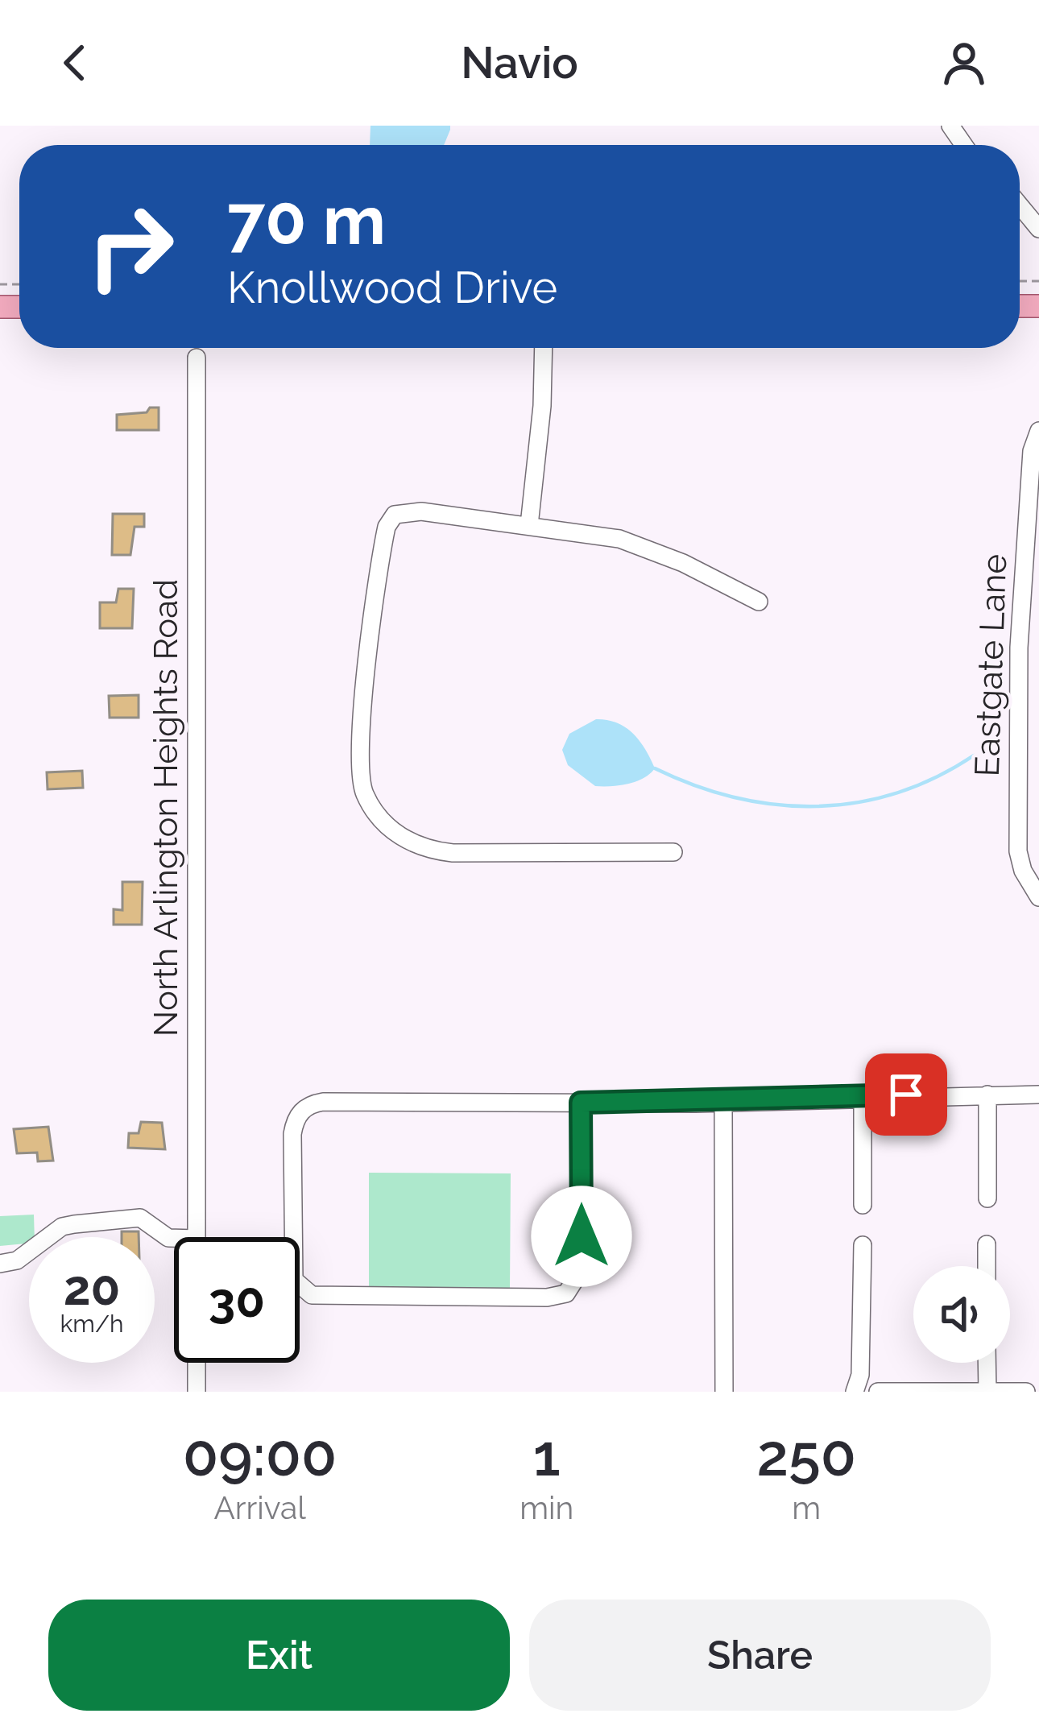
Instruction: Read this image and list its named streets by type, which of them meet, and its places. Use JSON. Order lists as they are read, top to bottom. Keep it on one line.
{"streets":{"street":["Eastgate Lane","North Arlington Heights Road"]},"page":{"header":"Navio","turn":["70 m","Knollwood Drive"],"speed":"20 km/h","limit":"30","eta":["09:00","Arrival","1","min","250","m"],"buttons":["Exit","Share"]}}
